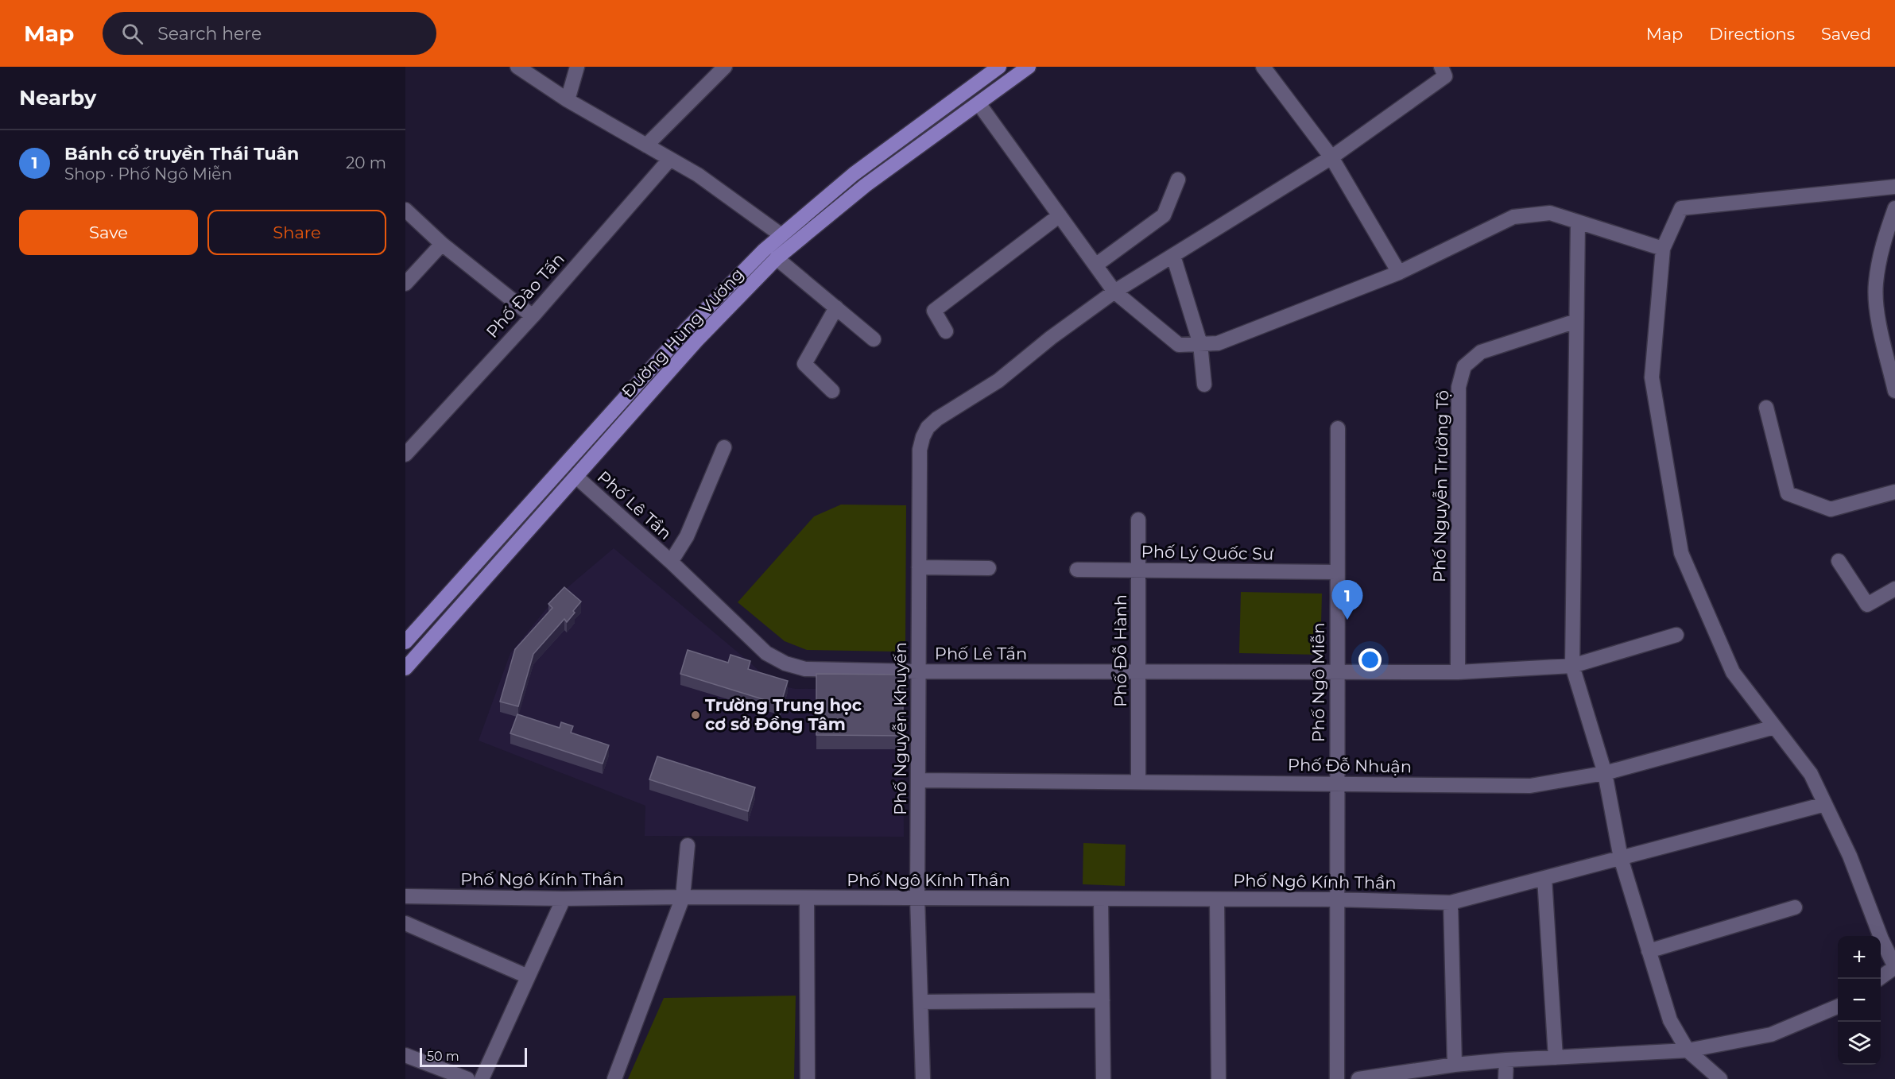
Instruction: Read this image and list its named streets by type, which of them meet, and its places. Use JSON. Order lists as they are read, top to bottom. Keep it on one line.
{"streets":{"main road":["Đường Hùng Vương"],"street":["Phố Đào Tấn","Phố Nguyễn Trường Tộ","Phố Lê Tần","Phố Lý Quốc Sư","Phố Đỗ Hành","Phố Ngô Miễn","Phố Nguyễn Khuyến","Phố Đỗ Nhuận","Phố Ngô Kính Thần"]},"crossings":[["Đường Hùng Vương","Phố Lê Tần"],["Phố Nguyễn Trường Tộ","Phố Lê Tần"],["Phố Lê Tần","Phố Đỗ Hành"],["Phố Lê Tần","Phố Ngô Miễn"],["Phố Lê Tần","Phố Nguyễn Khuyến"],["Phố Lý Quốc Sư","Phố Đỗ Hành"],["Phố Lý Quốc Sư","Phố Ngô Miễn"],["Phố Đỗ Hành","Phố Đỗ Nhuận"],["Phố Ngô Miễn","Phố Đỗ Nhuận"],["Phố Ngô Miễn","Phố Ngô Kính Thần"],["Phố Nguyễn Khuyến","Phố Đỗ Nhuận"],["Phố Nguyễn Khuyến","Phố Ngô Kính Thần"]],"places":["Trường Trung học cơ sở Đồng Tâm"],"scale_bar":"50 m","page":{"header":"Map","search":"Search here","nav":["Map","Directions","Saved"],"heading":"Nearby","list":[{"mark":"1","name":"Bánh cổ truyền Thái Tuân","note":"Shop · Phố Ngô Miễn","value":"20 m"}],"buttons":["Save","Share"],"pins":"1","map_buttons":["+","−"],"scale":"50 m"}}
